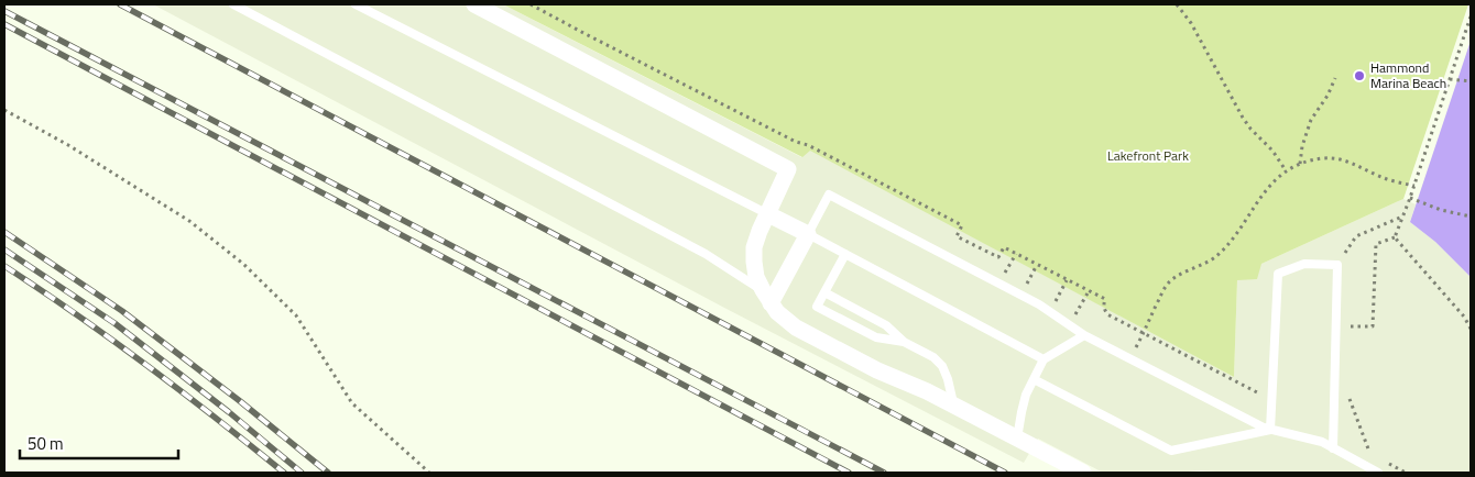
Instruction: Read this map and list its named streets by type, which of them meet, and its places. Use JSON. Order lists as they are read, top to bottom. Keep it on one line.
{"parks":["Lakefront Park"],"places":["Hammond Marina Beach"],"scale_bar":"50 m"}
